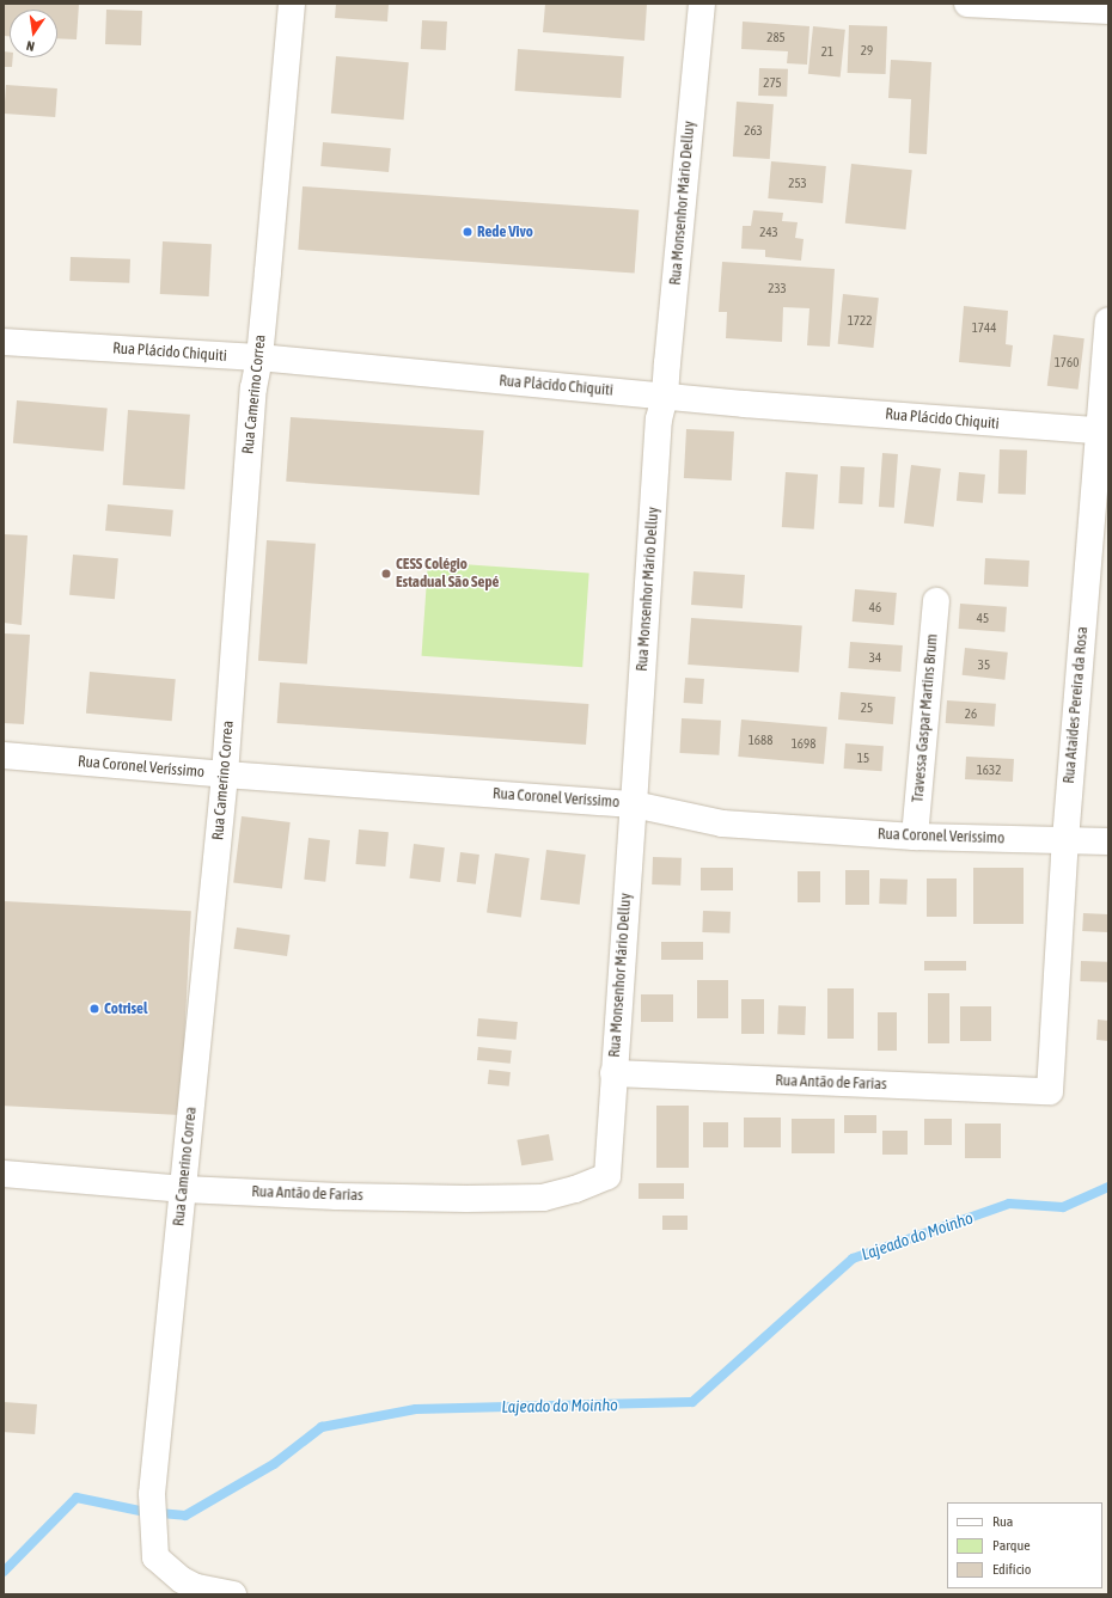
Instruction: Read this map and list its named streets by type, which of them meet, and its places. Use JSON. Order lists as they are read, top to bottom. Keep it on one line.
{"streets":{"street":["Rua Monsenhor Mário Delluy","Rua Plácido Chiquiti","Rua Camerino Correa","Rua Ataides Pereira da Rosa","Travessa Gaspar Martins Brum","Rua Coronel Veríssimo","Rua Antão de Farias"]},"crossings":[["Rua Monsenhor Mário Delluy","Rua Plácido Chiquiti"],["Rua Monsenhor Mário Delluy","Rua Coronel Veríssimo"],["Rua Monsenhor Mário Delluy","Rua Antão de Farias"],["Rua Plácido Chiquiti","Rua Camerino Correa"],["Rua Plácido Chiquiti","Rua Ataides Pereira da Rosa"],["Rua Camerino Correa","Rua Coronel Veríssimo"],["Rua Camerino Correa","Rua Antão de Farias"],["Rua Ataides Pereira da Rosa","Rua Coronel Veríssimo"],["Rua Ataides Pereira da Rosa","Rua Antão de Farias"],["Travessa Gaspar Martins Brum","Rua Coronel Veríssimo"]],"water":["Lajeado do Moinho"],"places":["Rede Vivo","CESS Colégio Estadual São Sepé","Cotrisel"],"house_numbers":["285","29","21","275","263","253","243","233","1722","1744","1760","46","45","34","35","25","26","1688","1698","15","1632"],"legend":["Rua","Parque","Edifício"],"north":"bottom"}
